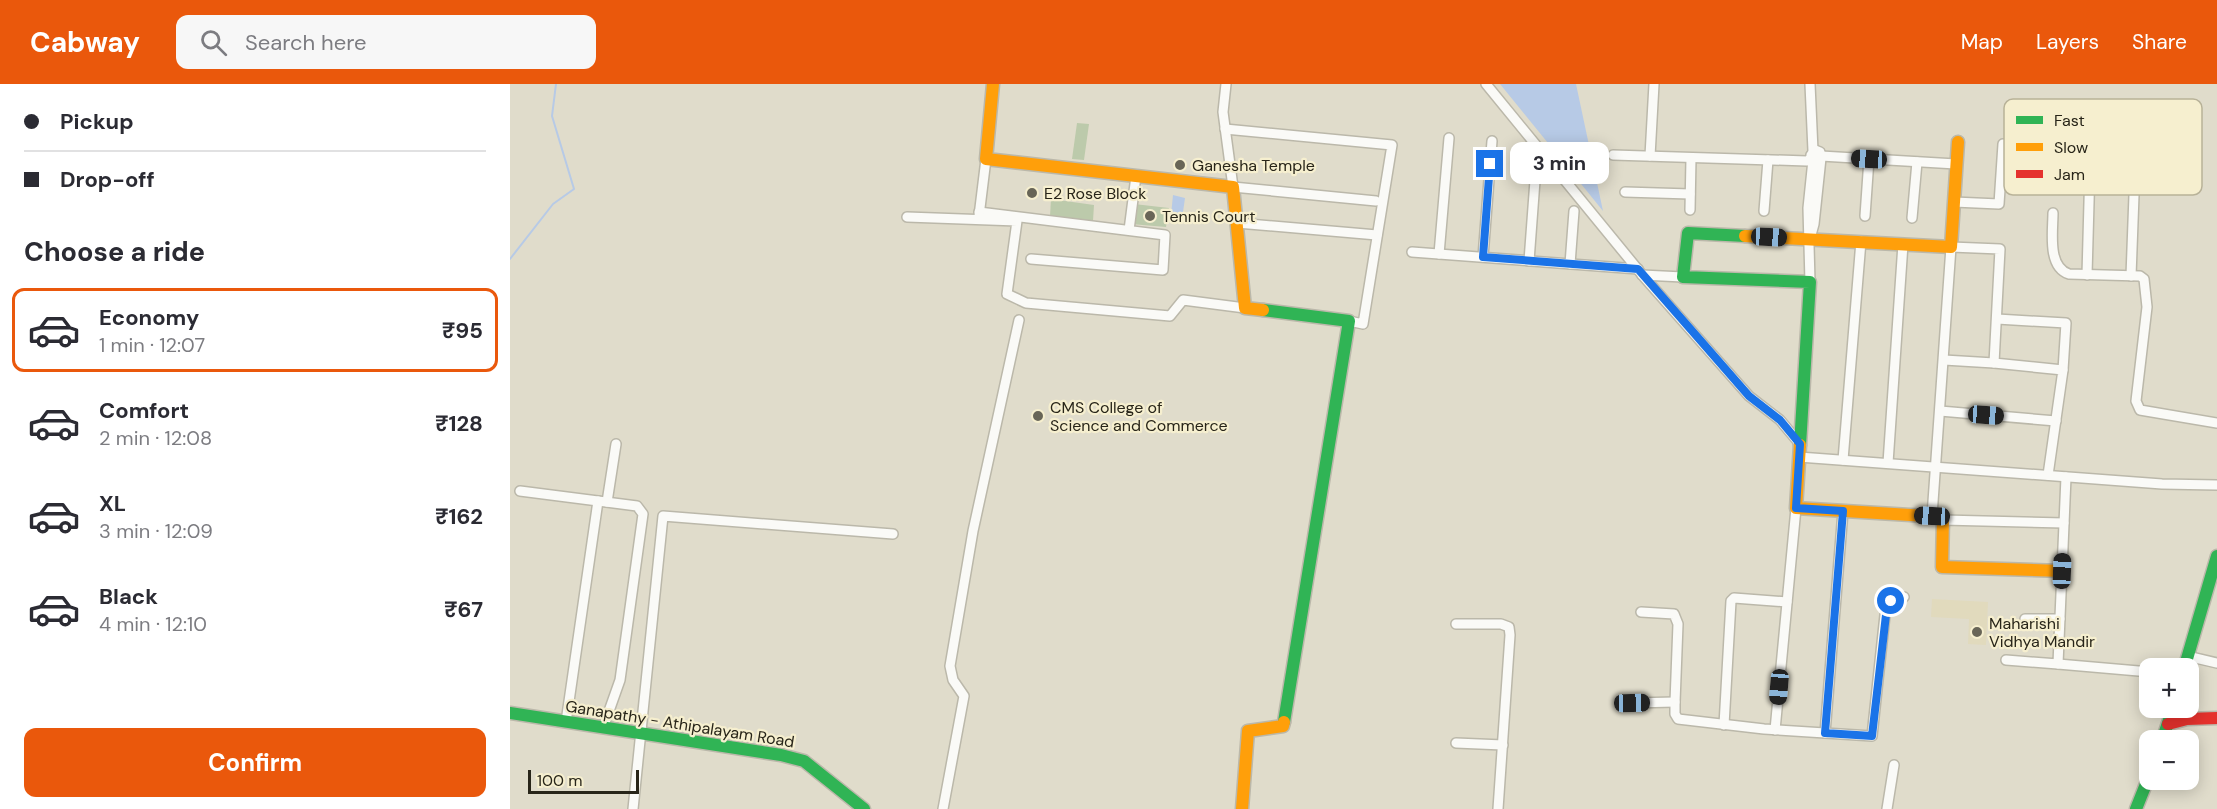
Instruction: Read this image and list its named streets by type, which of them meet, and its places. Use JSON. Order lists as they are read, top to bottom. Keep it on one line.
{"streets":{"street":["Ganapathy - Athipalayam Road"]},"places":["Ganesha Temple","E2 Rose Block","Tennis Court","CMS College of Science and Commerce","Maharishi Vidhya Mandir"],"legend":["Fast","Slow","Jam"],"scale_bar":"100 m","page":{"header":"Cabway","search":"Search here","nav":["Map","Layers","Share"],"banner":["Pickup","Drop-off"],"bubble":"3 min","heading":"Choose a ride","list":[{"name":"Economy","note":"1 min · 12:07","value":"₹95"},{"name":"Comfort","note":"2 min · 12:08","value":"₹128"},{"name":"XL","note":"3 min · 12:09","value":"₹162"},{"name":"Black","note":"4 min · 12:10","value":"₹67"}],"map_buttons":["+","−"],"buttons":"Confirm","scale":"100 m"}}
